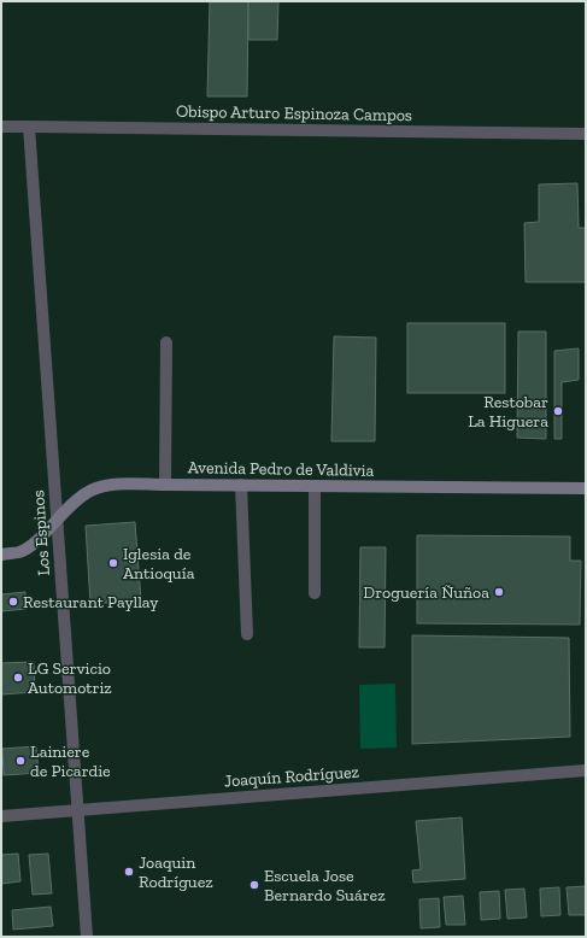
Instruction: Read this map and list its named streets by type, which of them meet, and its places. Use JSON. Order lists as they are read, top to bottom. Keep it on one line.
{"streets":{"main road":["Avenida Pedro de Valdivia"],"street":["Obispo Arturo Espinoza Campos","Los Espinos","Joaquín Rodríguez"]},"crossings":[["Obispo Arturo Espinoza Campos","Los Espinos"],["Avenida Pedro de Valdivia","Los Espinos"],["Los Espinos","Joaquín Rodríguez"]],"places":["Restobar La Higuera","Iglesia de Antioquía","Droguería Ñuñoa","Restaurant Payllay","LG Servicio Automotriz","Lainiere de Picardie","Joaquin Rodríguez","Escuela Jose Bernardo Suárez"]}
